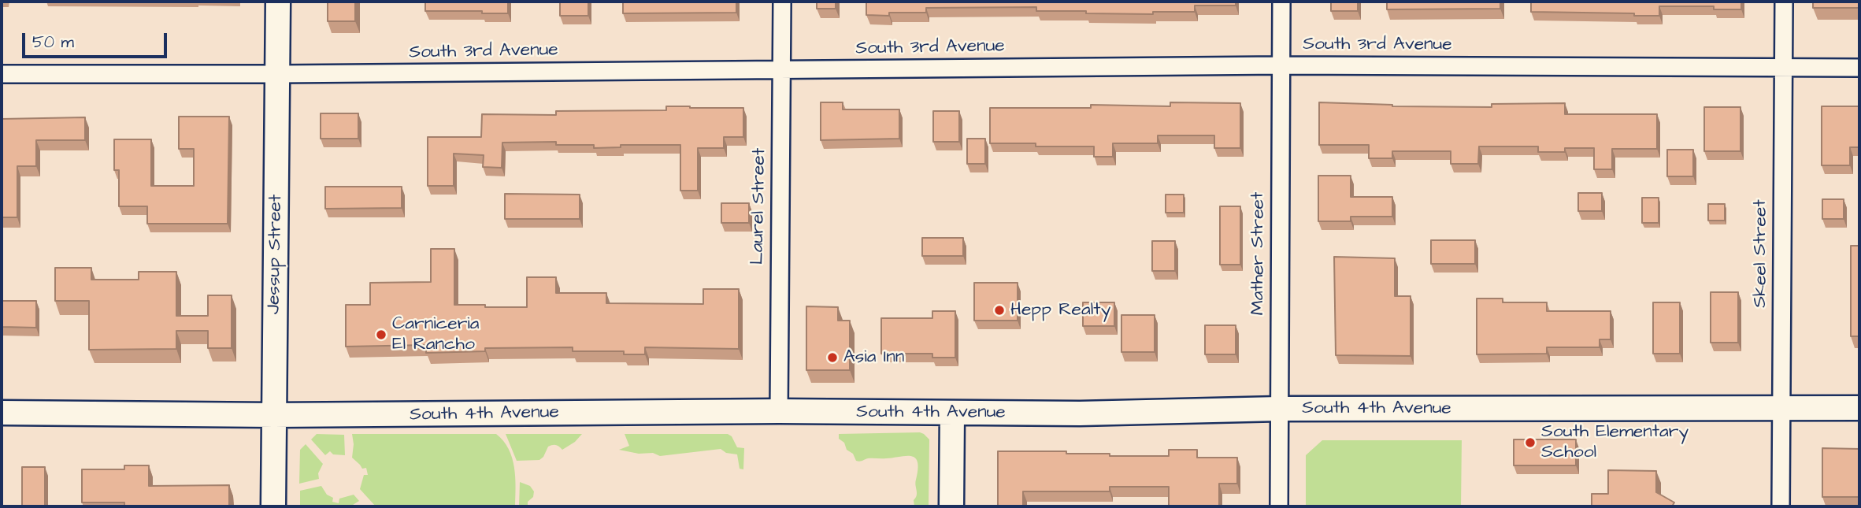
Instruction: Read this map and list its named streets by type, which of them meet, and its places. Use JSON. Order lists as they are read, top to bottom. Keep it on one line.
{"streets":{"main road":["Jessup Street","South 4th Avenue"],"street":["South 3rd Avenue","Laurel Street","Mather Street","Skeel Street"]},"crossings":[["South 3rd Avenue","Laurel Street"],["South 3rd Avenue","Mather Street"],["South 3rd Avenue","Skeel Street"],["South 3rd Avenue","Jessup Street"],["Laurel Street","South 4th Avenue"],["Mather Street","South 4th Avenue"],["Skeel Street","South 4th Avenue"],["Jessup Street","South 4th Avenue"]],"places":["Hepp Realty","Carniceria El Rancho","Asia Inn","South Elementary School"],"scale_bar":"50 m"}
